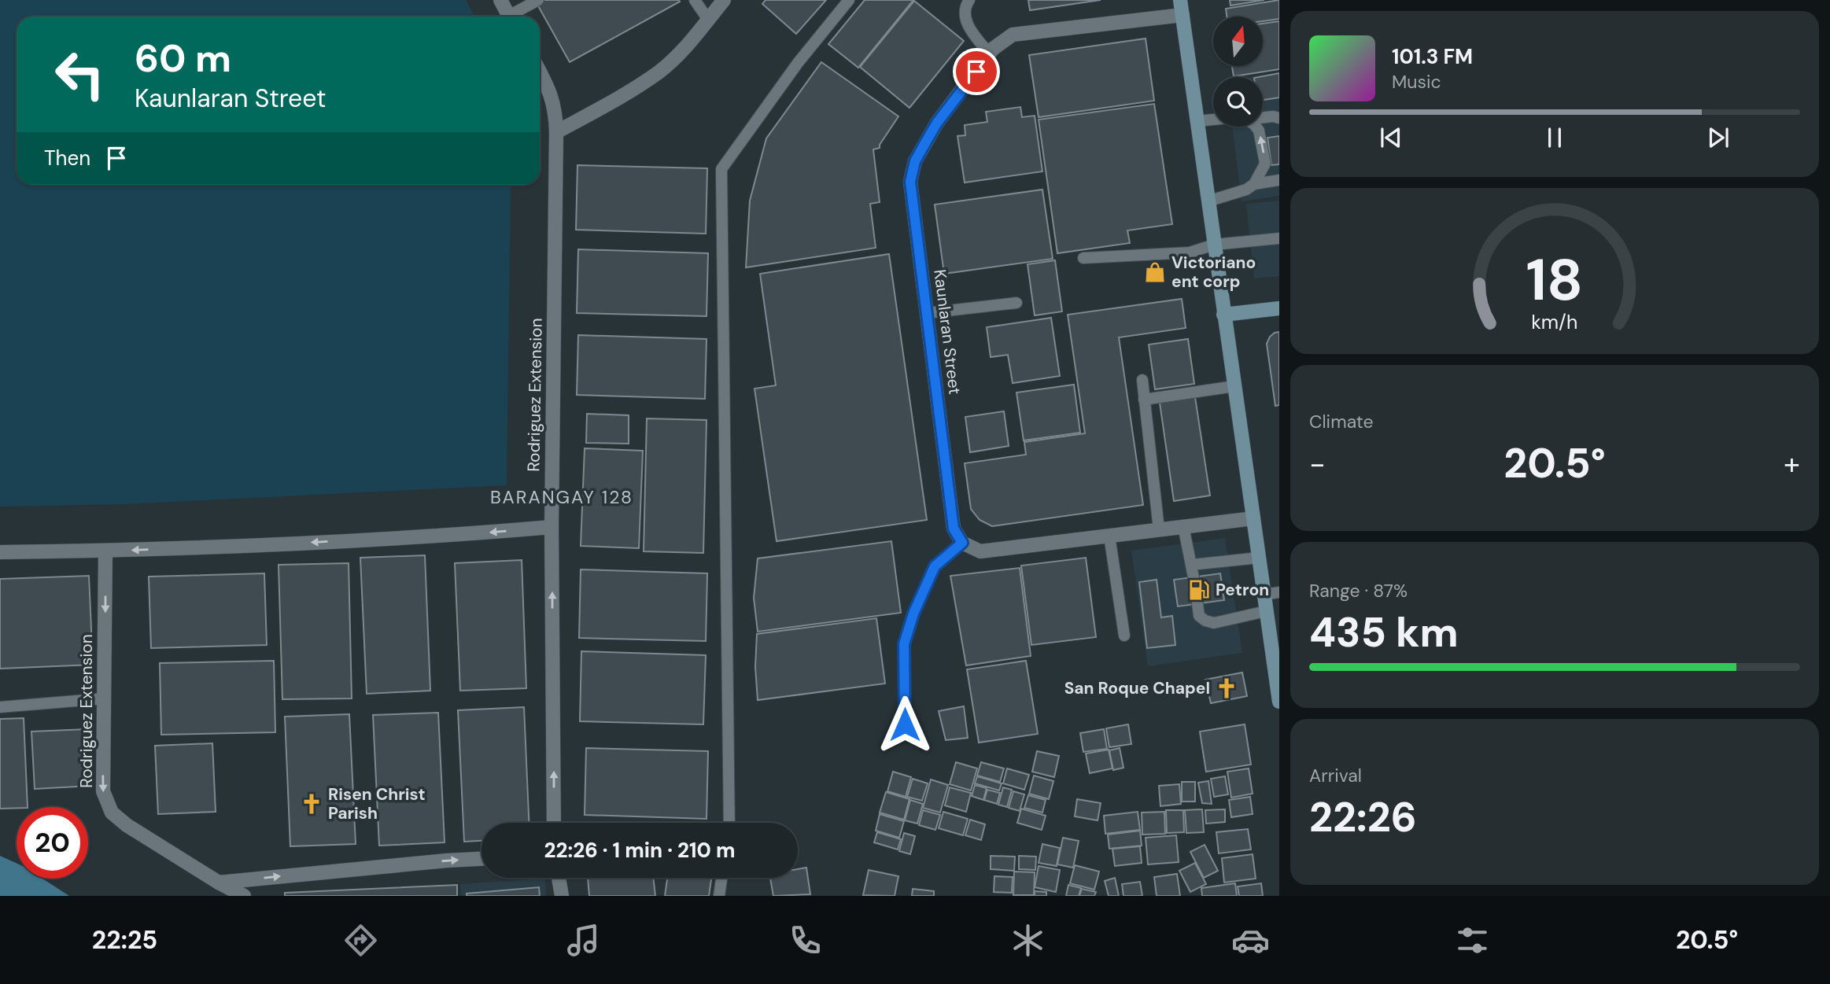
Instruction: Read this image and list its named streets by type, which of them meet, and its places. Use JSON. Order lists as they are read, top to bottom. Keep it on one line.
{"streets":{"street":["Kaunlaran Street","Rodriguez Extension"]},"districts":["BARANGAY 128"],"places":{"shop":["Victoriano ent corp"],"fuel station":["Petron"],"church":["San Roque Chapel","Risen Christ Parish"]},"north":"top","page":{"turn":["60 m","Kaunlaran Street"],"song":["101.3 FM","Music"],"then":"Then","tile":["Climate",["Range · 87%","435 km"],["Arrival","22:26"]],"heat":["−","20.5°","+"],"limit":"20","trip":"22:26 · 1 min · 210 m","tabs":["22:25","20.5°"],"gauge":["18","km/h"]}}
